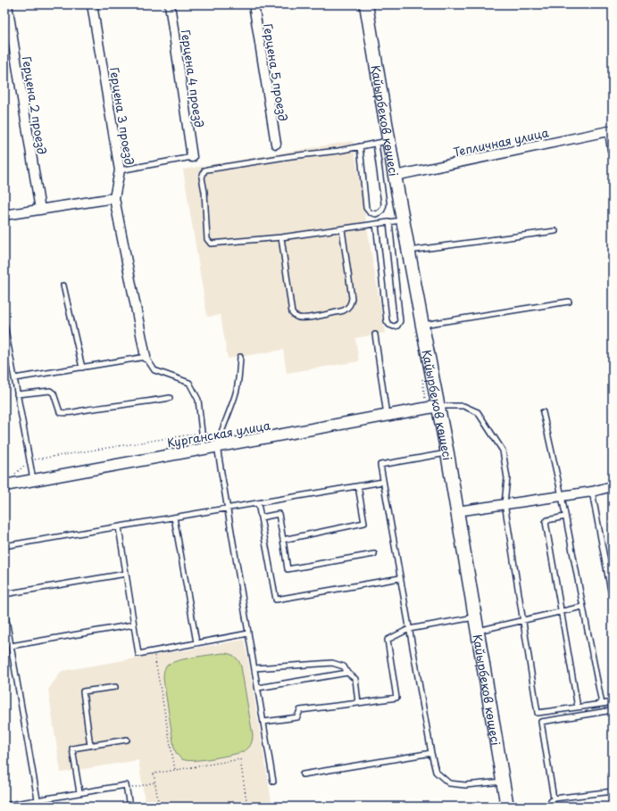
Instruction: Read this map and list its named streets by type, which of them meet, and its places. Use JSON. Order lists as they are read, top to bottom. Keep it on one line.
{"streets":{"main road":["Қайырбеков көшесі"],"street":["Герцена 5 проезд","Герцена 4 проезд","Герцена 2 проезд","Герцена 3 проезд","Тепличная улица","Курганская улица"]},"crossings":[["Қайырбеков көшесі","Тепличная улица"],["Қайырбеков көшесі","Курганская улица"]]}
